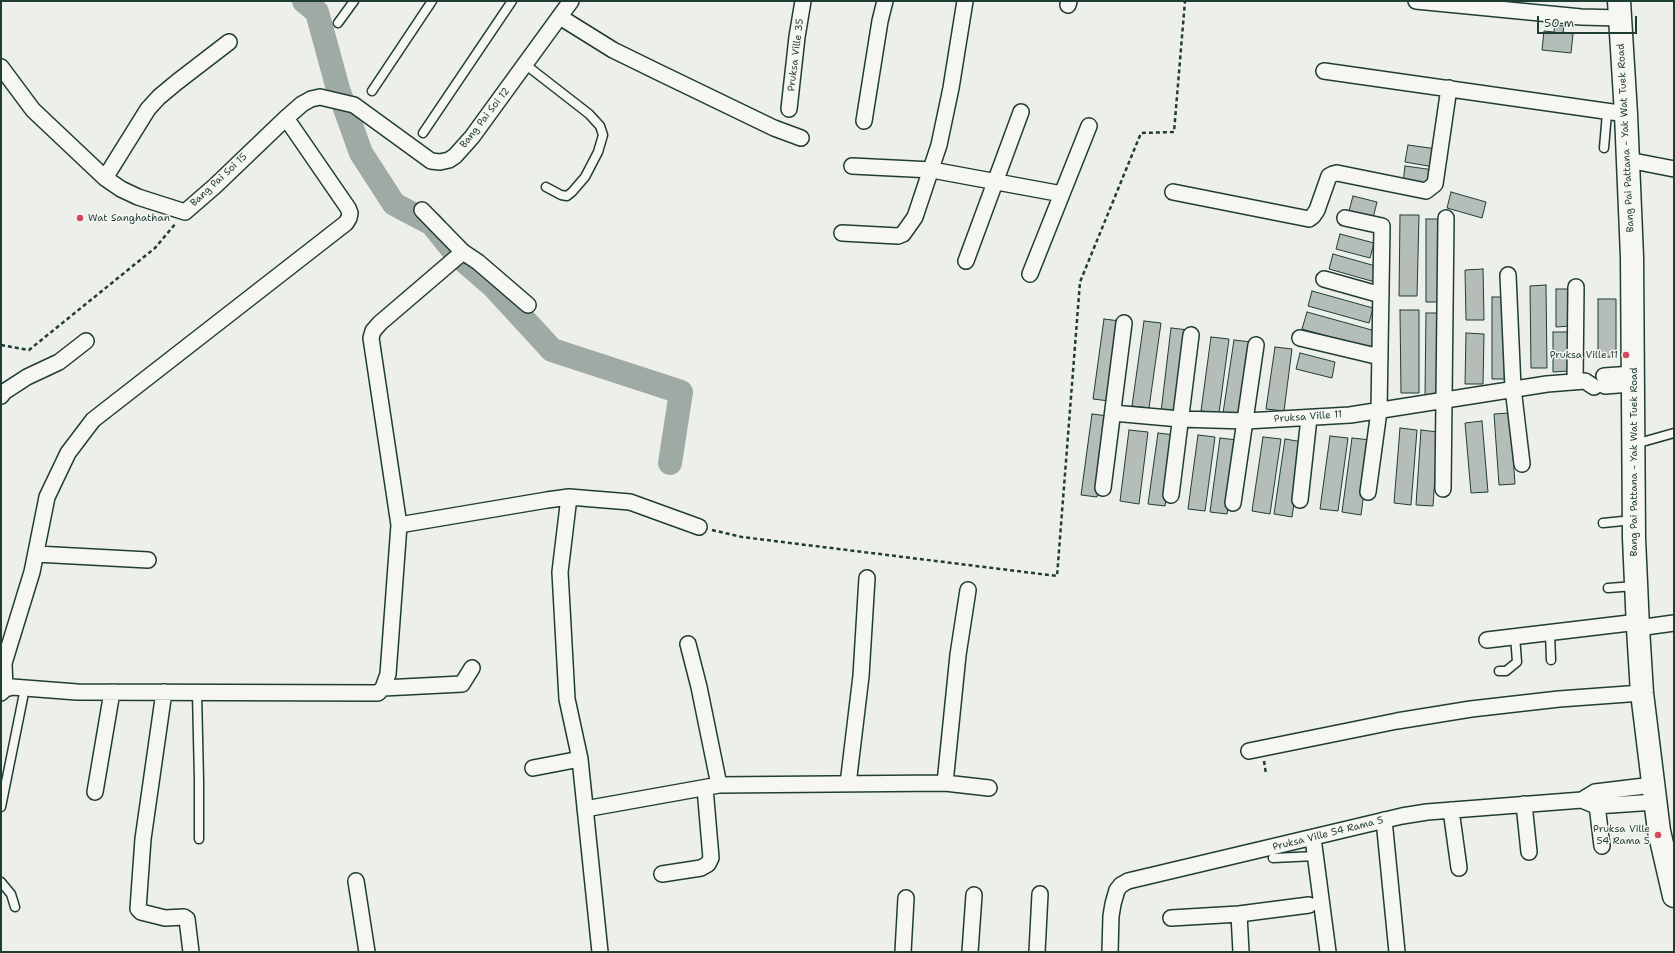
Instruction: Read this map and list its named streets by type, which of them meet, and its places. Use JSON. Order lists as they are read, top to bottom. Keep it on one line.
{"streets":{"street":["Pruksa Ville 35","Bang Pai Soi 12","Bang Pai Pattana - Yak Wat Tuek Road","Bang Pai Soi 15","Pruksa Ville 11","Pruksa Ville 54 Rama 5"]},"crossings":[["Bang Pai Soi 12","Bang Pai Soi 15"],["Bang Pai Pattana - Yak Wat Tuek Road","Pruksa Ville 11"]],"places":["Wat Sanghathan","Pruksa Ville 11","Pruksa Ville 54 Rama 5"],"scale_bar":"50 m"}
